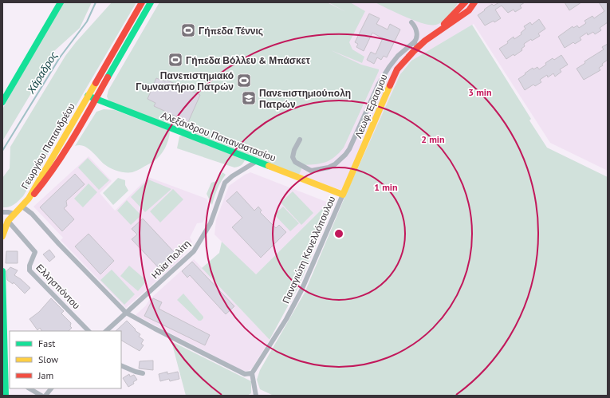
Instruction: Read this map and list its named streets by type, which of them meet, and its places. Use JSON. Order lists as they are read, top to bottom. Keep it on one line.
{"streets":{"street":["Λεωφ. Έρασμου","Αλεξάνδρου Παπαναστασίου","Γεωργίου Παπανδρέου","Παναγιώτη Κανελλόπουλου","Ηλία Πολίτη","Ελλησπόντου"]},"crossings":[["Λεωφ. Έρασμου","Αλεξάνδρου Παπαναστασίου"],["Λεωφ. Έρασμου","Παναγιώτη Κανελλόπουλου"],["Αλεξάνδρου Παπαναστασίου","Γεωργίου Παπανδρέου"],["Αλεξάνδρου Παπαναστασίου","Παναγιώτη Κανελλόπουλου"],["Αλεξάνδρου Παπαναστασίου","Ηλία Πολίτη"]],"water":["Χάραδρος"],"places":{"sports":["Γήπεδα Τέννις","Γήπεδα Βόλλευ & Μπάσκετ","Πανεπιστημιακό Γυμναστήριο Πατρών"],"school or university":["Πανεπιστημιούπολη Πατρών"]},"legend":["Fast","Slow","Jam"],"rings":["3 min","2 min","1 min"]}
